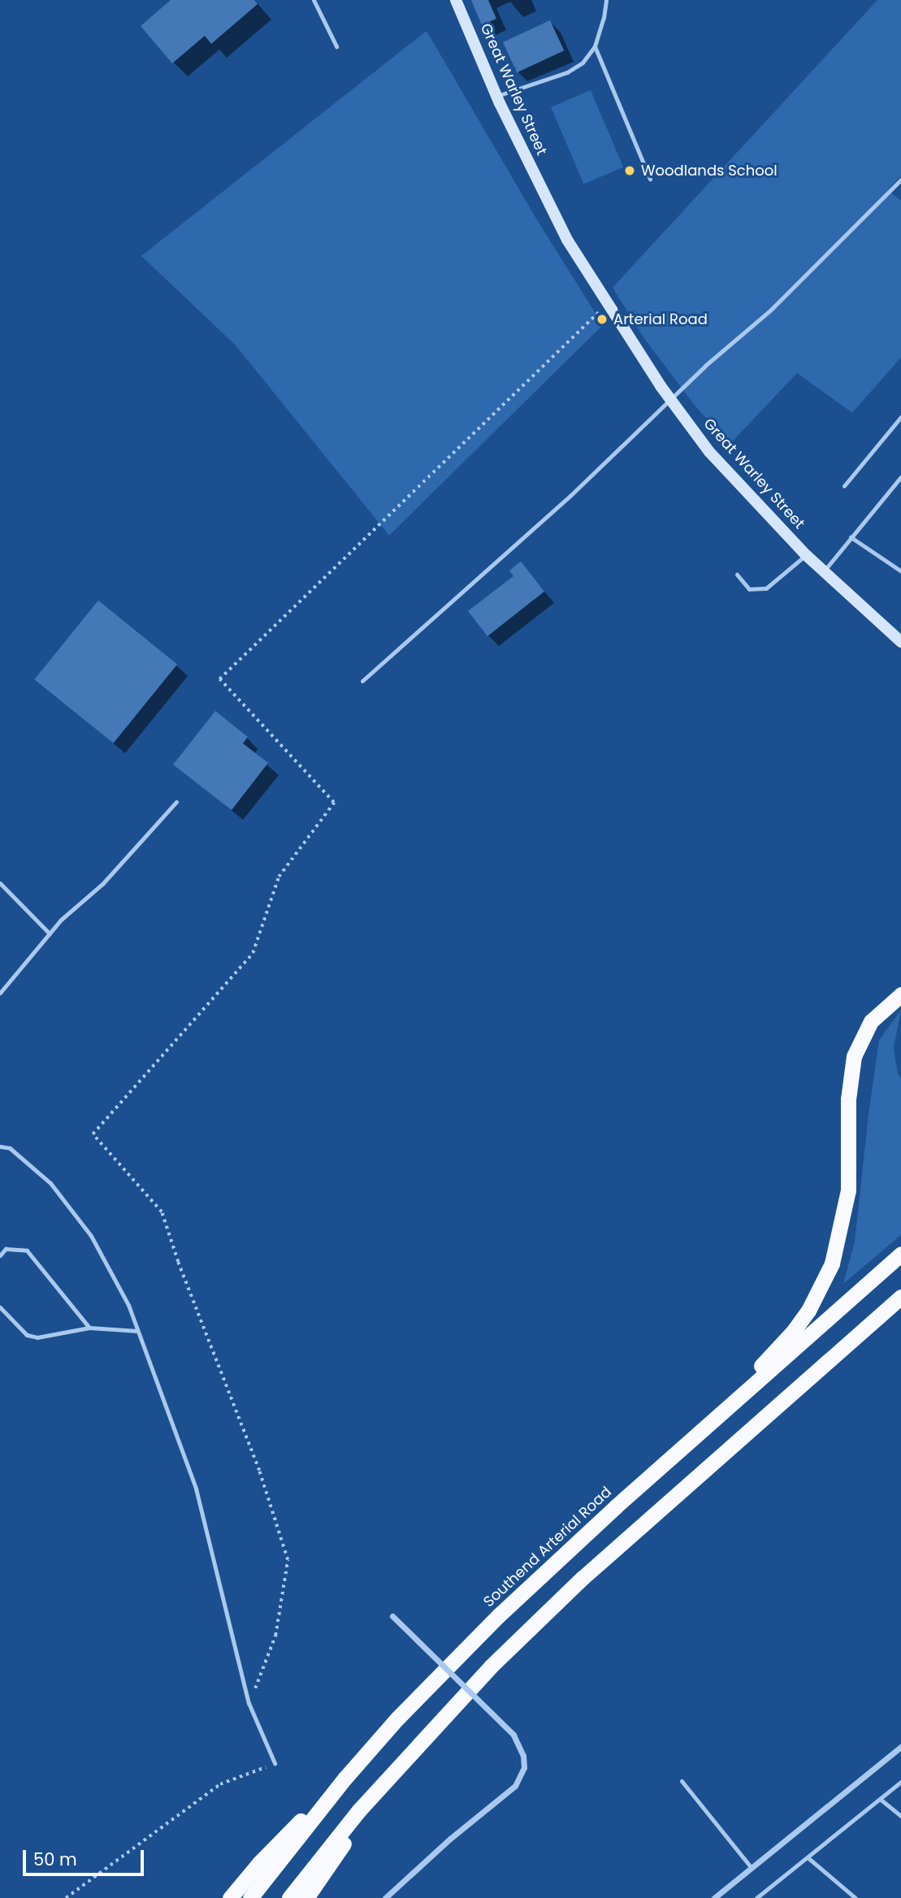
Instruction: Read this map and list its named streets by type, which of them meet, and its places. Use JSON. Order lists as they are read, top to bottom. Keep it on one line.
{"streets":{"highway":["Southend Arterial Road"],"main road":["Great Warley Street"]},"places":["Woodlands School","Arterial Road"],"scale_bar":"50 m"}
